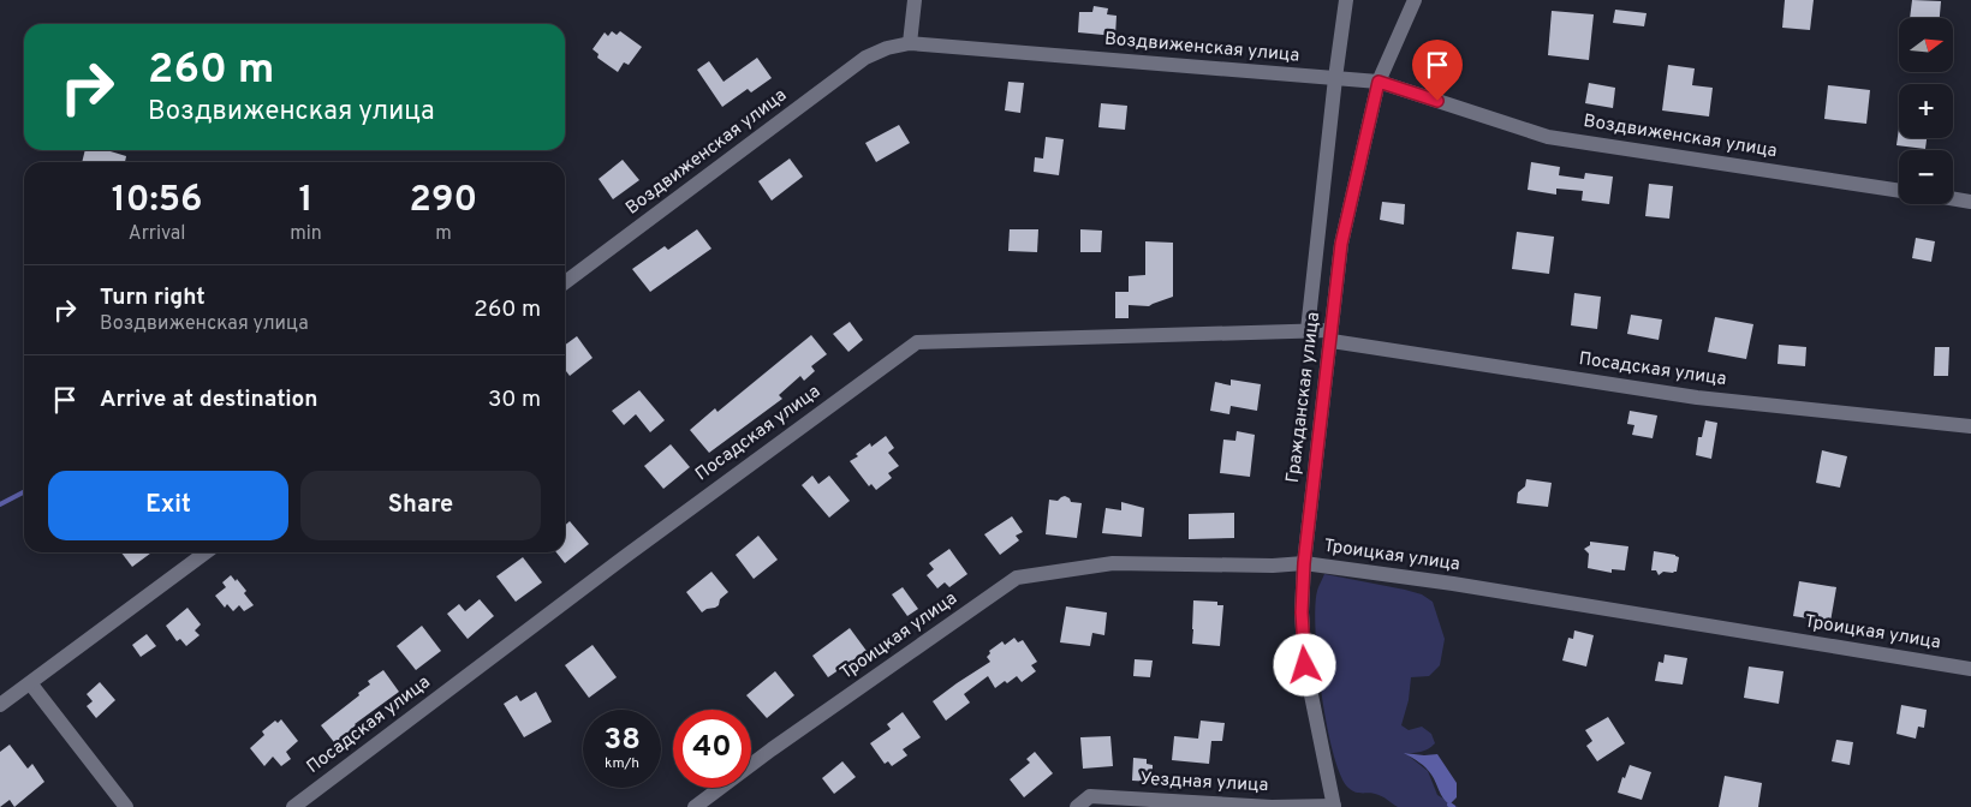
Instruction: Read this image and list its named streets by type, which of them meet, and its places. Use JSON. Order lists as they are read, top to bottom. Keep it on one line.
{"streets":{"street":["Воздвиженская улица","Посадская улица","Гражданская улица","Троицкая улица","Уездная улица"]},"crossings":[["Воздвиженская улица","Гражданская улица"],["Посадская улица","Гражданская улица"],["Гражданская улица","Троицкая улица"],["Гражданская улица","Уездная улица"]],"north":"right","page":{"map_buttons":["+","−"],"turn":["260 m","Воздвиженская улица"],"eta":["10:56","Arrival","1","min","290","m"],"list":[{"name":"Turn right","note":"Воздвиженская улица","value":"260 m"},{"name":"Arrive at destination","value":"30 m"}],"buttons":["Exit","Share"],"speed":"38 km/h","limit":"40"}}
